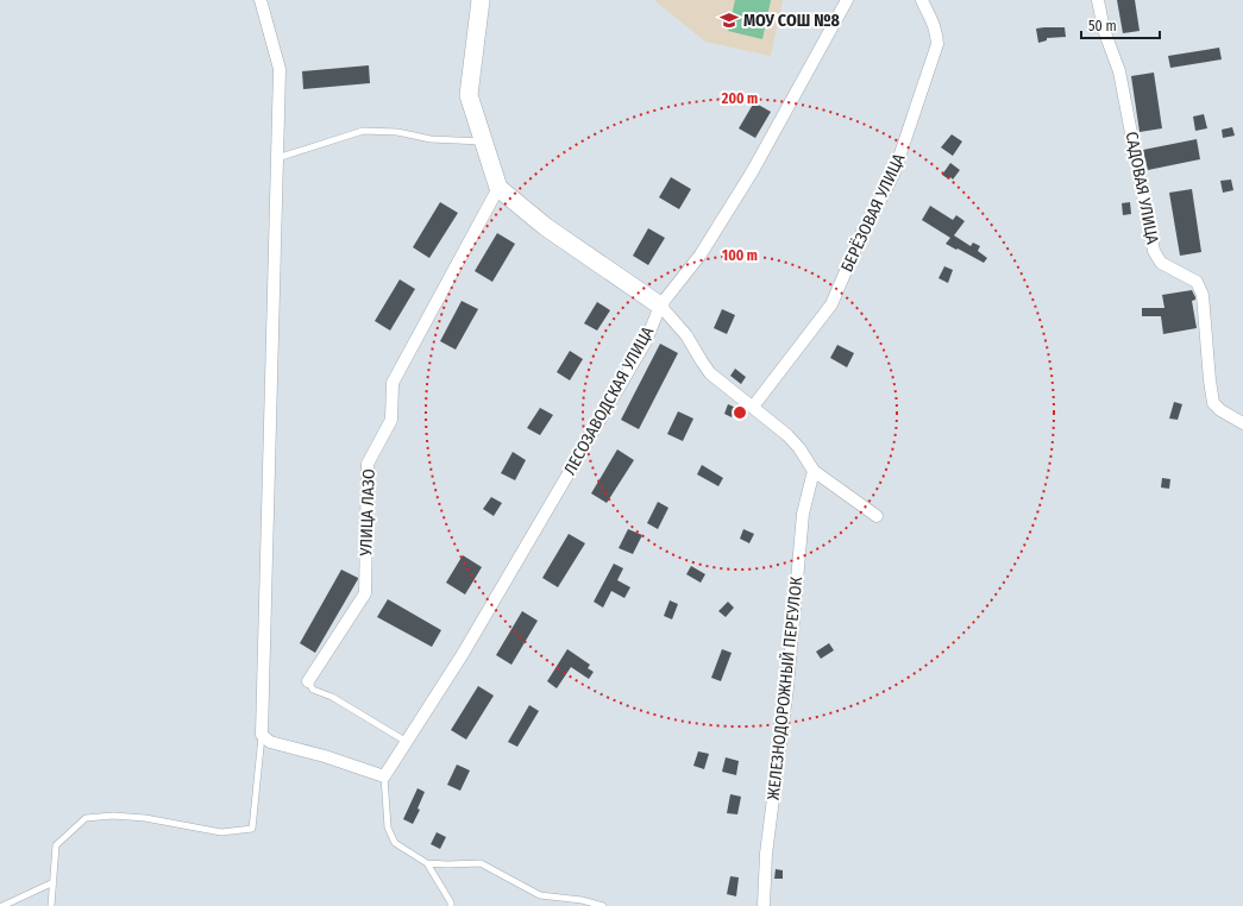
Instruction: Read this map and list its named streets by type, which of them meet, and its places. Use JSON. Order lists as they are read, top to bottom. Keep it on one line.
{"streets":{"street":["САДОВАЯ УЛИЦА","БЕРЁЗОВАЯ УЛИЦА","ЛЕСОЗАВОДСКАЯ УЛИЦА","УЛИЦА ЛАЗО","ЖЕЛЕЗНОДОРОЖНЫЙ ПЕРЕУЛОК"]},"places":{"school or university":["МОУ СОШ №8"]},"scale_bar":"50 m","rings":["200 m","100 m"]}
